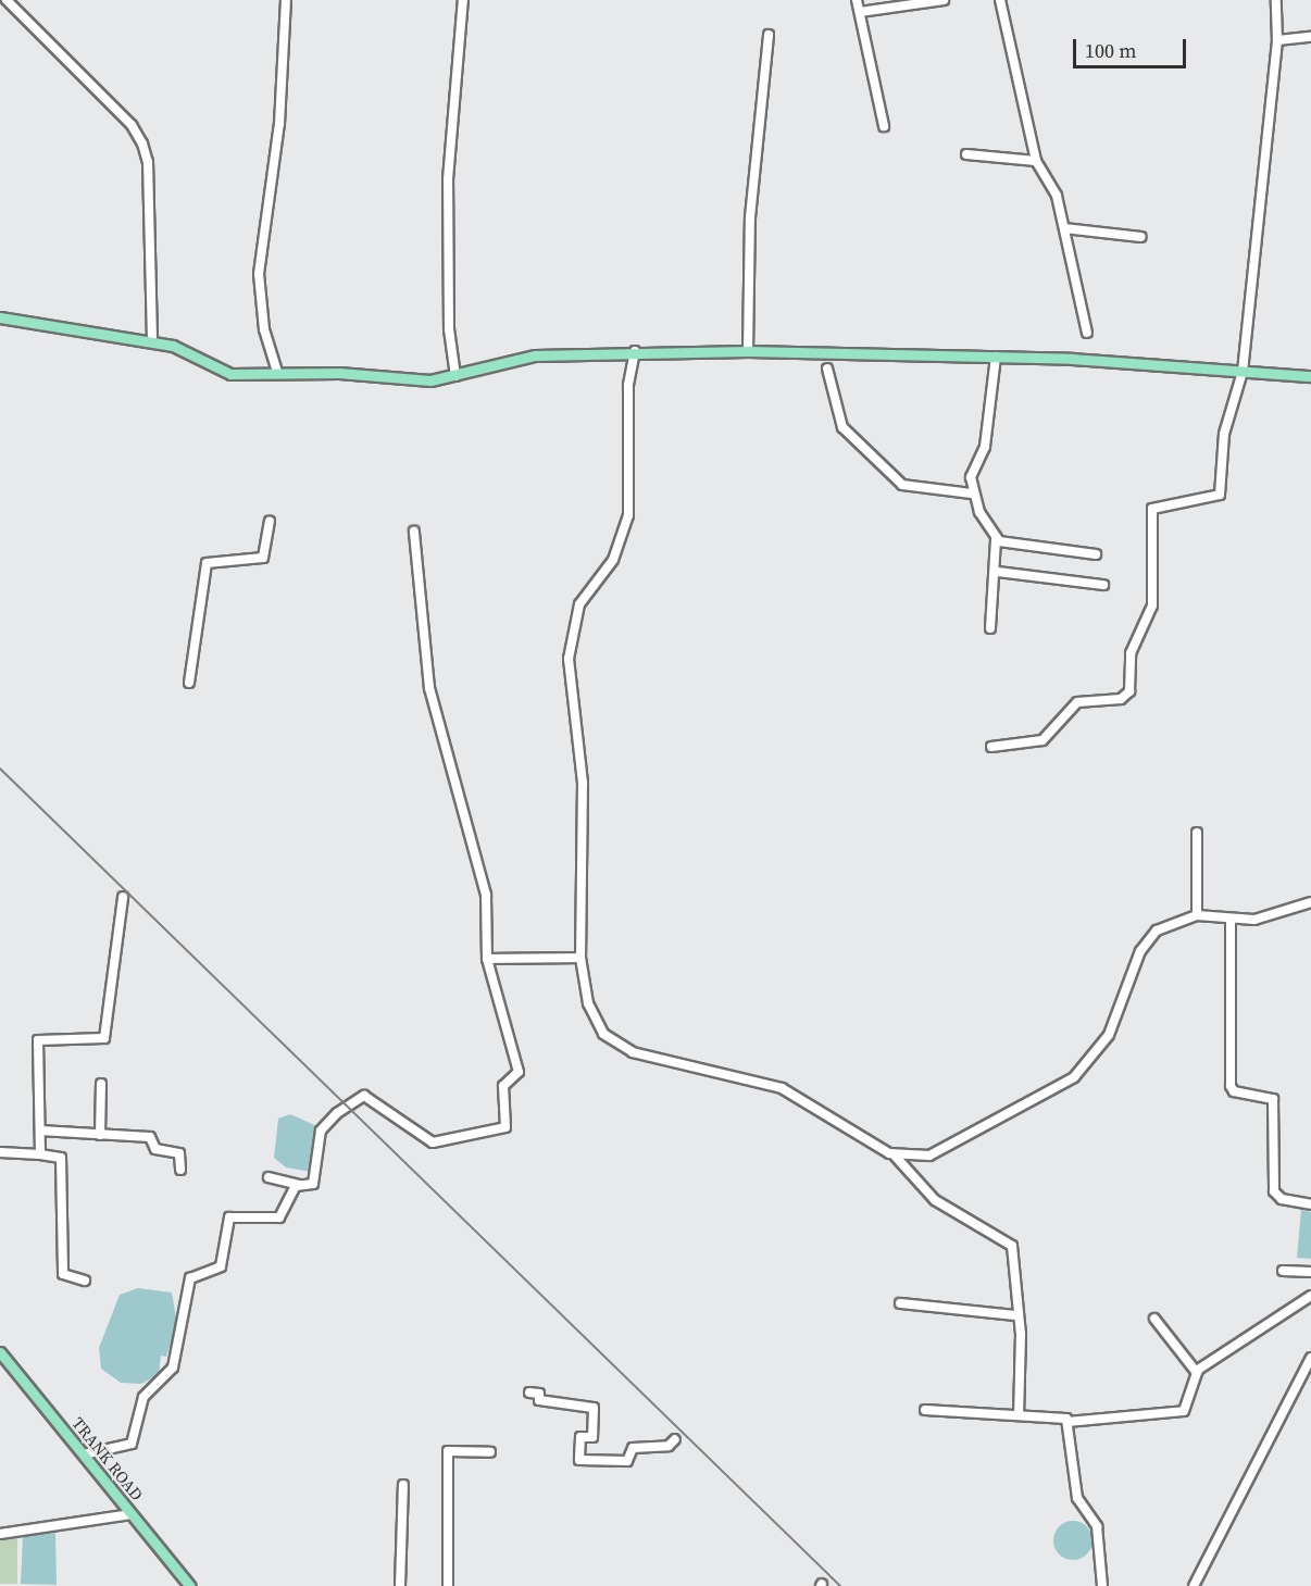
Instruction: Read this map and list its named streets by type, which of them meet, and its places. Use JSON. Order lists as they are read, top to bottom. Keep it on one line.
{"streets":{"main road":["TRANK ROAD"]},"scale_bar":"100 m"}
